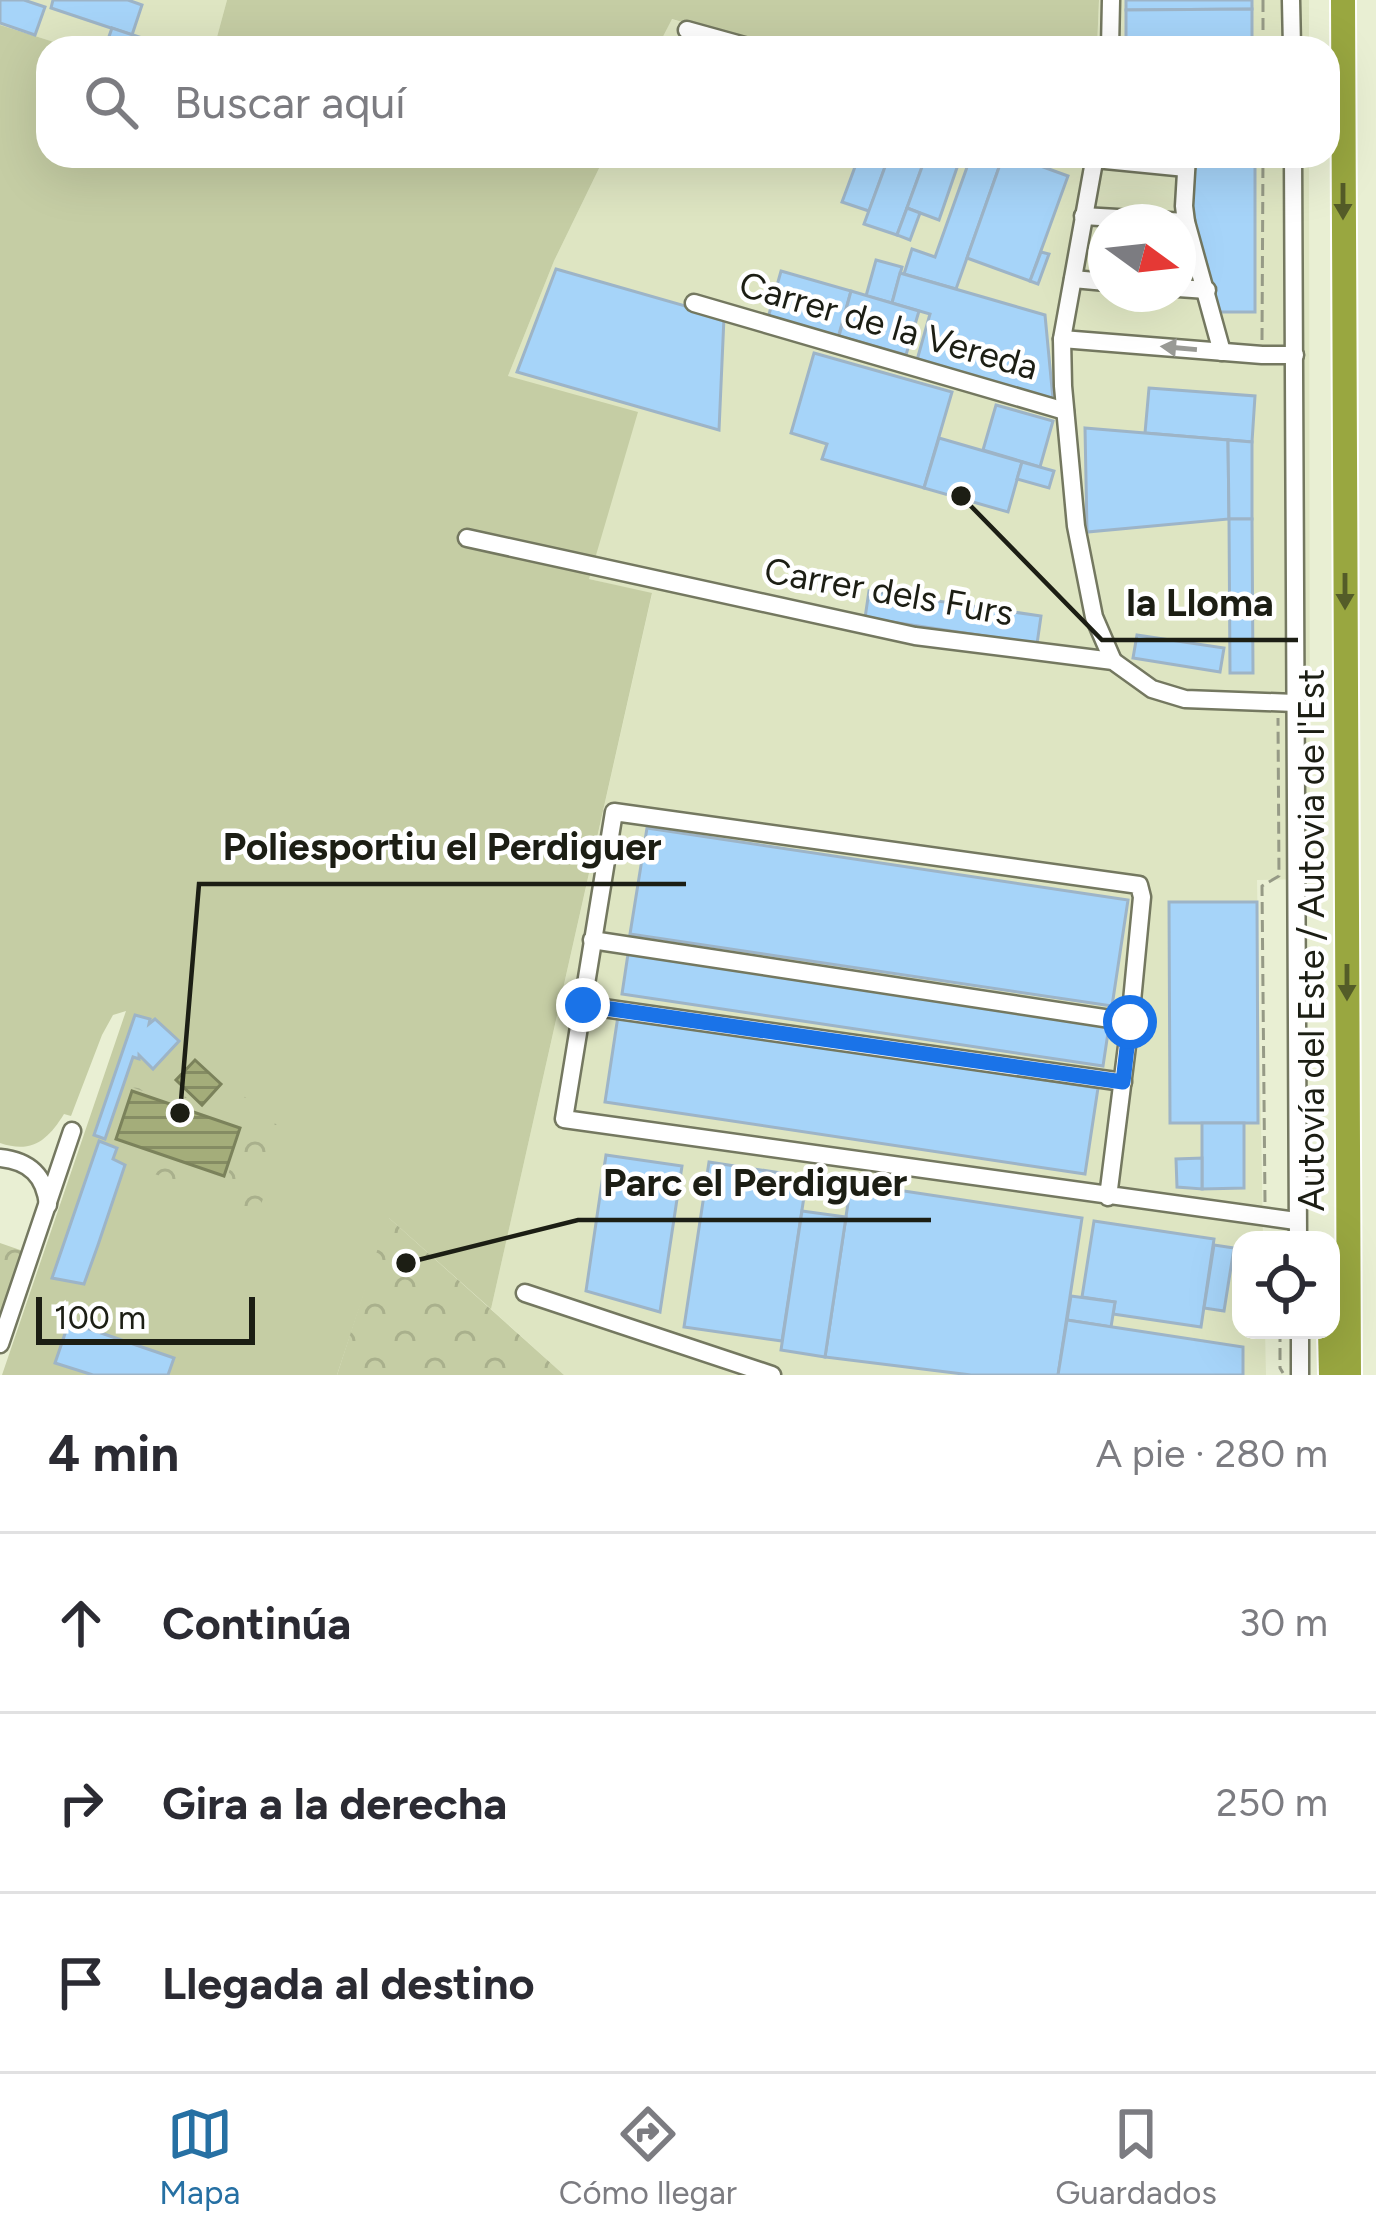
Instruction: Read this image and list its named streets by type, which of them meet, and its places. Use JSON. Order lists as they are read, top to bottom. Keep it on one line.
{"streets":{"highway":["Autovía del Este / Autovia de l'Est"],"street":["Carrer de la Vereda","Carrer dels Furs"]},"one_way":["Autovía del Este / Autovia de l'Est"],"places":["la Lloma","Poliesportiu el Perdiguer","Parc el Perdiguer"],"scale_bar":"100 m","north":"right","page":{"search":"Buscar aquí","scale":"100 m","heading":["4 min","A pie · 280 m"],"list":[["Continúa","30 m"],["Gira a la derecha","250 m"],"Llegada al destino"],"nav":["Mapa","Cómo llegar","Guardados"]}}
